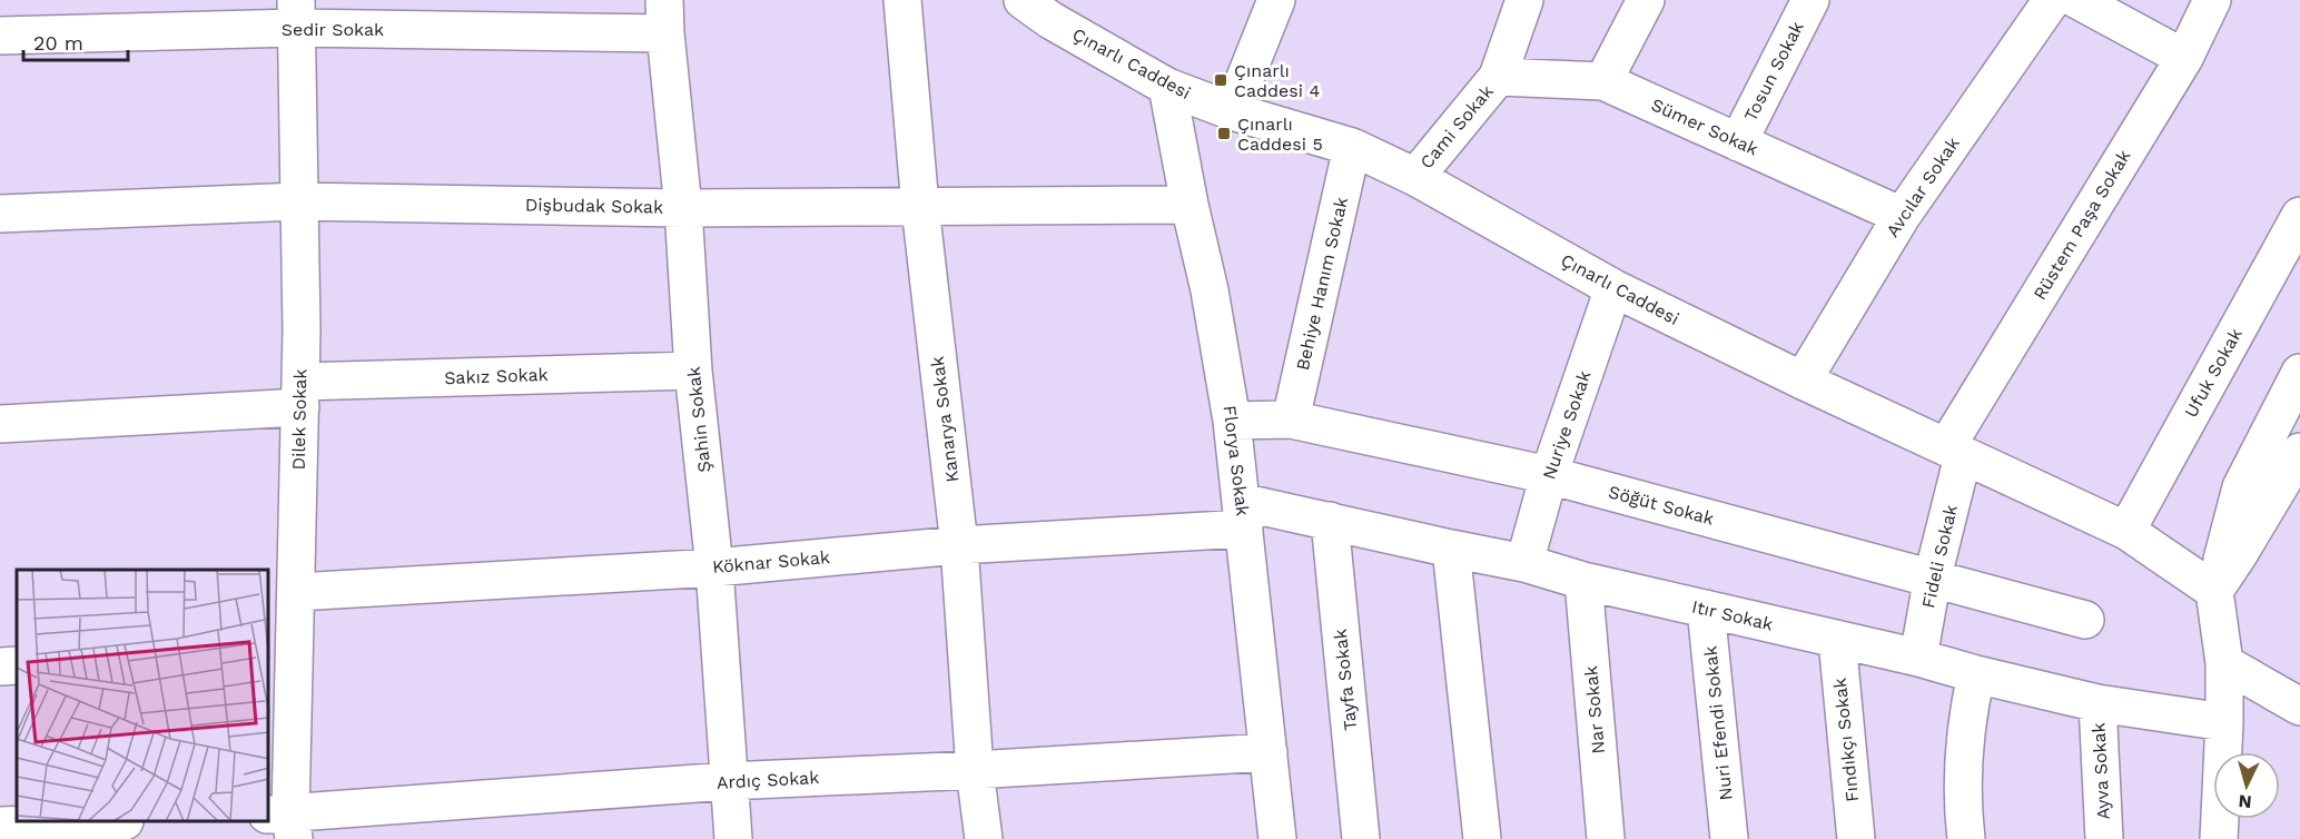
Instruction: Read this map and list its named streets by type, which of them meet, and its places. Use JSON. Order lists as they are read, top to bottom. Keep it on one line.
{"streets":{"street":["Sedir Sokak","Çınarlı Caddesi","Tosun Sokak","Cami Sokak","Sümer Sokak","Avcılar Sokak","Dişbudak Sokak","Rüstem Paşa Sokak","Behiye Hanım Sokak","Ufuk Sokak","Sakız Sokak","Dilek Sokak","Şahin Sokak","Kanarya Sokak","Nuriye Sokak","Florya Sokak","Söğüt Sokak","Fideli Sokak","Köknar Sokak","Itır Sokak","Tayfa Sokak","Nar Sokak","Nuri Efendi Sokak","Fındıkçı Sokak","Ayva Sokak","Ardıç Sokak"]},"crossings":[["Sedir Sokak","Dilek Sokak"],["Sedir Sokak","Şahin Sokak"],["Çınarlı Caddesi","Cami Sokak"],["Çınarlı Caddesi","Avcılar Sokak"],["Çınarlı Caddesi","Rüstem Paşa Sokak"],["Çınarlı Caddesi","Behiye Hanım Sokak"],["Çınarlı Caddesi","Ufuk Sokak"],["Çınarlı Caddesi","Nuriye Sokak"],["Çınarlı Caddesi","Florya Sokak"],["Çınarlı Caddesi","Fideli Sokak"],["Tosun Sokak","Sümer Sokak"],["Cami Sokak","Sümer Sokak"],["Sümer Sokak","Avcılar Sokak"],["Dişbudak Sokak","Dilek Sokak"],["Dişbudak Sokak","Şahin Sokak"],["Dişbudak Sokak","Kanarya Sokak"],["Dişbudak Sokak","Florya Sokak"],["Rüstem Paşa Sokak","Fideli Sokak"],["Behiye Hanım Sokak","Söğüt Sokak"],["Sakız Sokak","Dilek Sokak"],["Sakız Sokak","Şahin Sokak"],["Dilek Sokak","Köknar Sokak"],["Dilek Sokak","Ardıç Sokak"],["Şahin Sokak","Köknar Sokak"],["Şahin Sokak","Ardıç Sokak"],["Kanarya Sokak","Köknar Sokak"],["Kanarya Sokak","Ardıç Sokak"],["Nuriye Sokak","Söğüt Sokak"],["Nuriye Sokak","Itır Sokak"],["Florya Sokak","Söğüt Sokak"],["Florya Sokak","Köknar Sokak"],["Florya Sokak","Itır Sokak"],["Florya Sokak","Ardıç Sokak"],["Söğüt Sokak","Fideli Sokak"],["Fideli Sokak","Itır Sokak"],["Köknar Sokak","Itır Sokak"],["Itır Sokak","Tayfa Sokak"],["Itır Sokak","Nar Sokak"],["Itır Sokak","Nuri Efendi Sokak"],["Itır Sokak","Fındıkçı Sokak"],["Itır Sokak","Ayva Sokak"]],"places":{"transit":["Çınarlı Caddesi 4","Çınarlı Caddesi 5"]},"scale_bar":"20 m","north":"bottom"}
